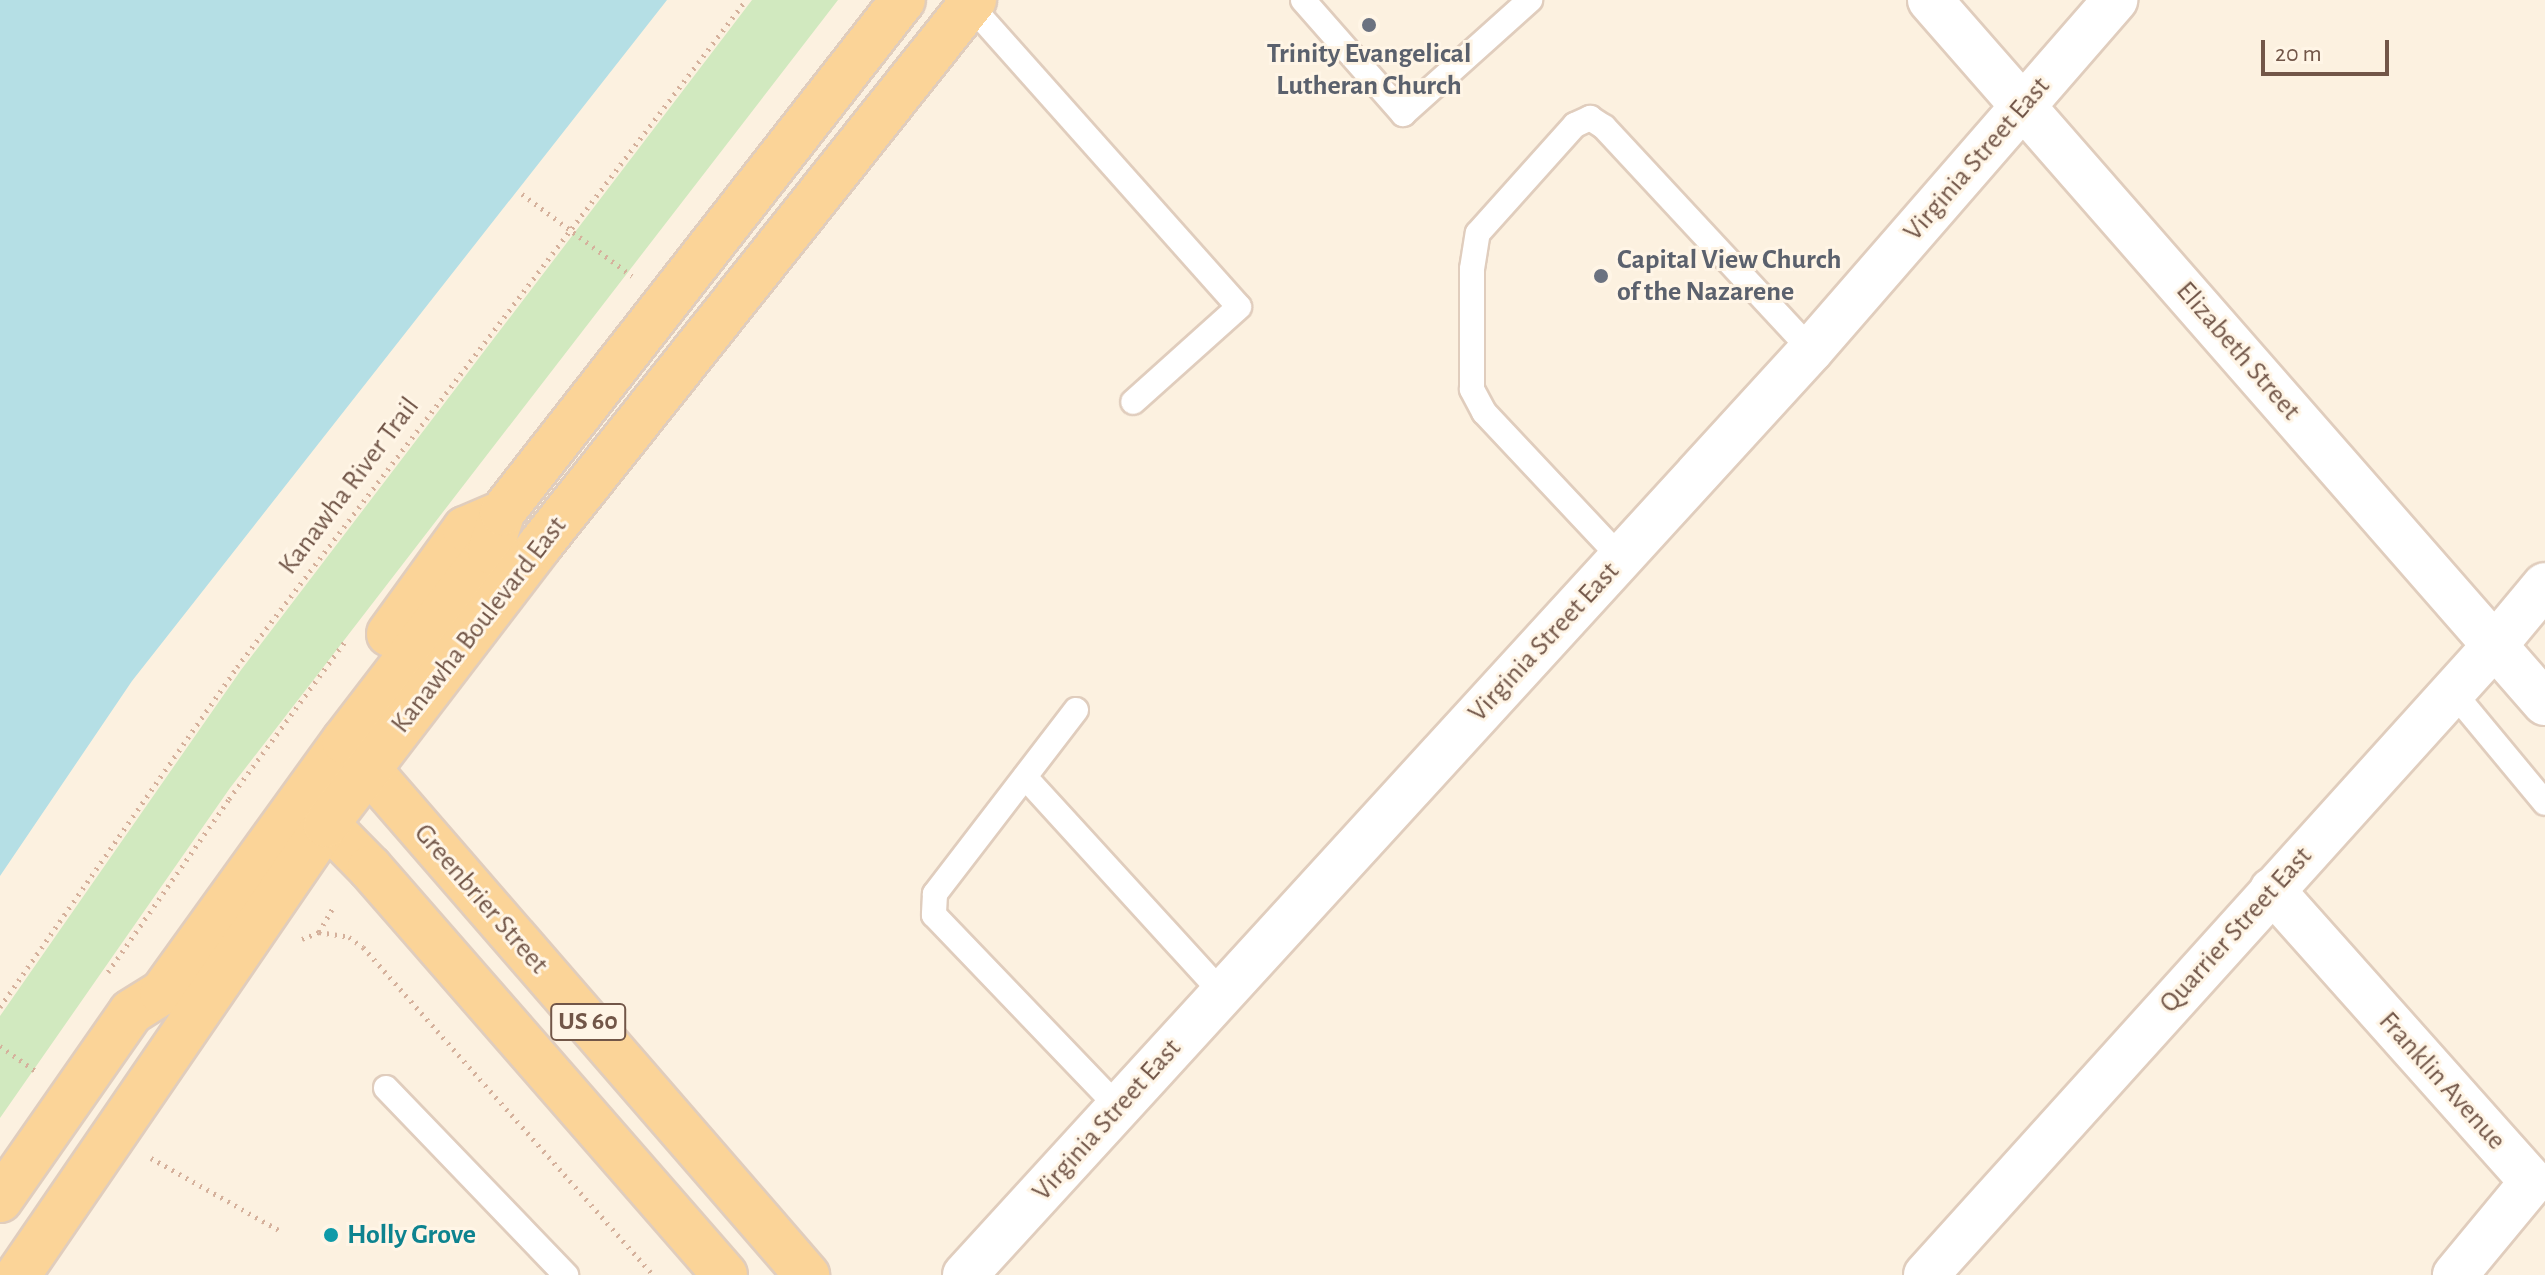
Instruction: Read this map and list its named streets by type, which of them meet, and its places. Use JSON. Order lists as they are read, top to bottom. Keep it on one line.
{"streets":{"main road":["Virginia Street East","Elizabeth Street","Kanawha Boulevard East","Greenbrier Street","Quarrier Street East","US 60","Franklin Avenue"],"path":["Kanawha River Trail"]},"crossings":[["Virginia Street East","Elizabeth Street"],["Elizabeth Street","Quarrier Street East"],["Kanawha Boulevard East","Greenbrier Street"],["Kanawha Boulevard East","US 60"],["Quarrier Street East","Franklin Avenue"]],"places":["Trinity Evangelical Lutheran Church","Capital View Church of the Nazarene","Holly Grove"],"scale_bar":"20 m"}
